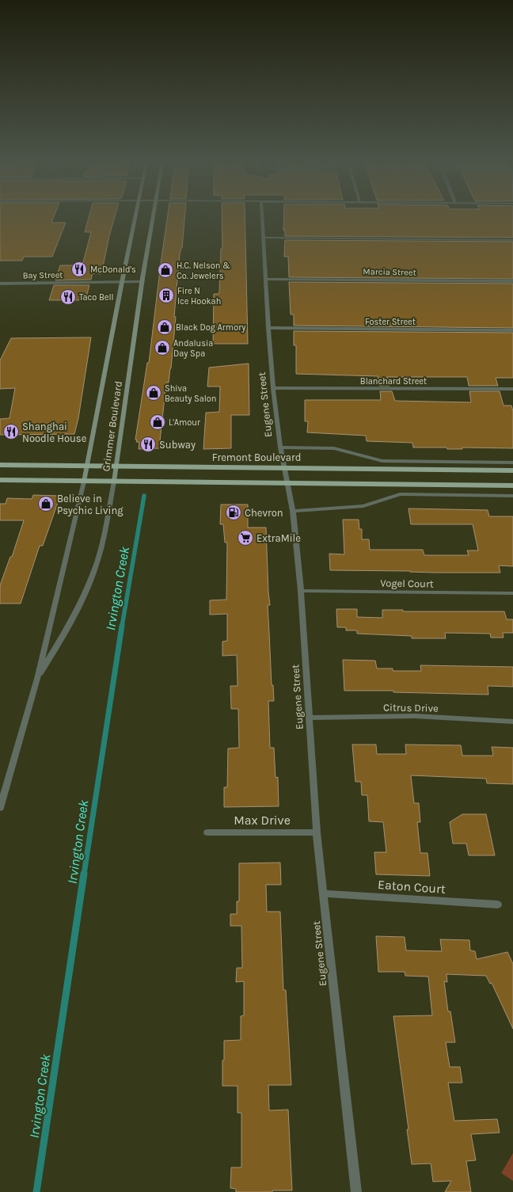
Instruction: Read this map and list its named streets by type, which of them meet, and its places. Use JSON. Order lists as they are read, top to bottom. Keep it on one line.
{"streets":{"main road":["Grimmer Boulevard","Fremont Boulevard"],"street":["Marcia Street","Bay Street","Foster Street","Blanchard Street","Eugene Street","Vogel Court","Citrus Drive","Max Drive","Eaton Court"]},"crossings":[["Marcia Street","Eugene Street"],["Bay Street","Grimmer Boulevard"],["Foster Street","Eugene Street"],["Blanchard Street","Eugene Street"],["Eugene Street","Fremont Boulevard"],["Eugene Street","Vogel Court"],["Eugene Street","Citrus Drive"],["Eugene Street","Max Drive"],["Eugene Street","Eaton Court"],["Grimmer Boulevard","Fremont Boulevard"]],"water":["Irvington Creek"],"places":{"restaurant":["McDonald's","Taco Bell","Shanghai Noodle House","Subway"],"shop":["H.C. Nelson & Co. Jewelers","Black Dog Armory","Andalusia Day Spa","Shiva Beauty Salon","L'Amour","Believe in Psychic Living"],"building":["Fire N Ice Hookah"],"fuel station":["Chevron"],"supermarket":["ExtraMile"]}}
